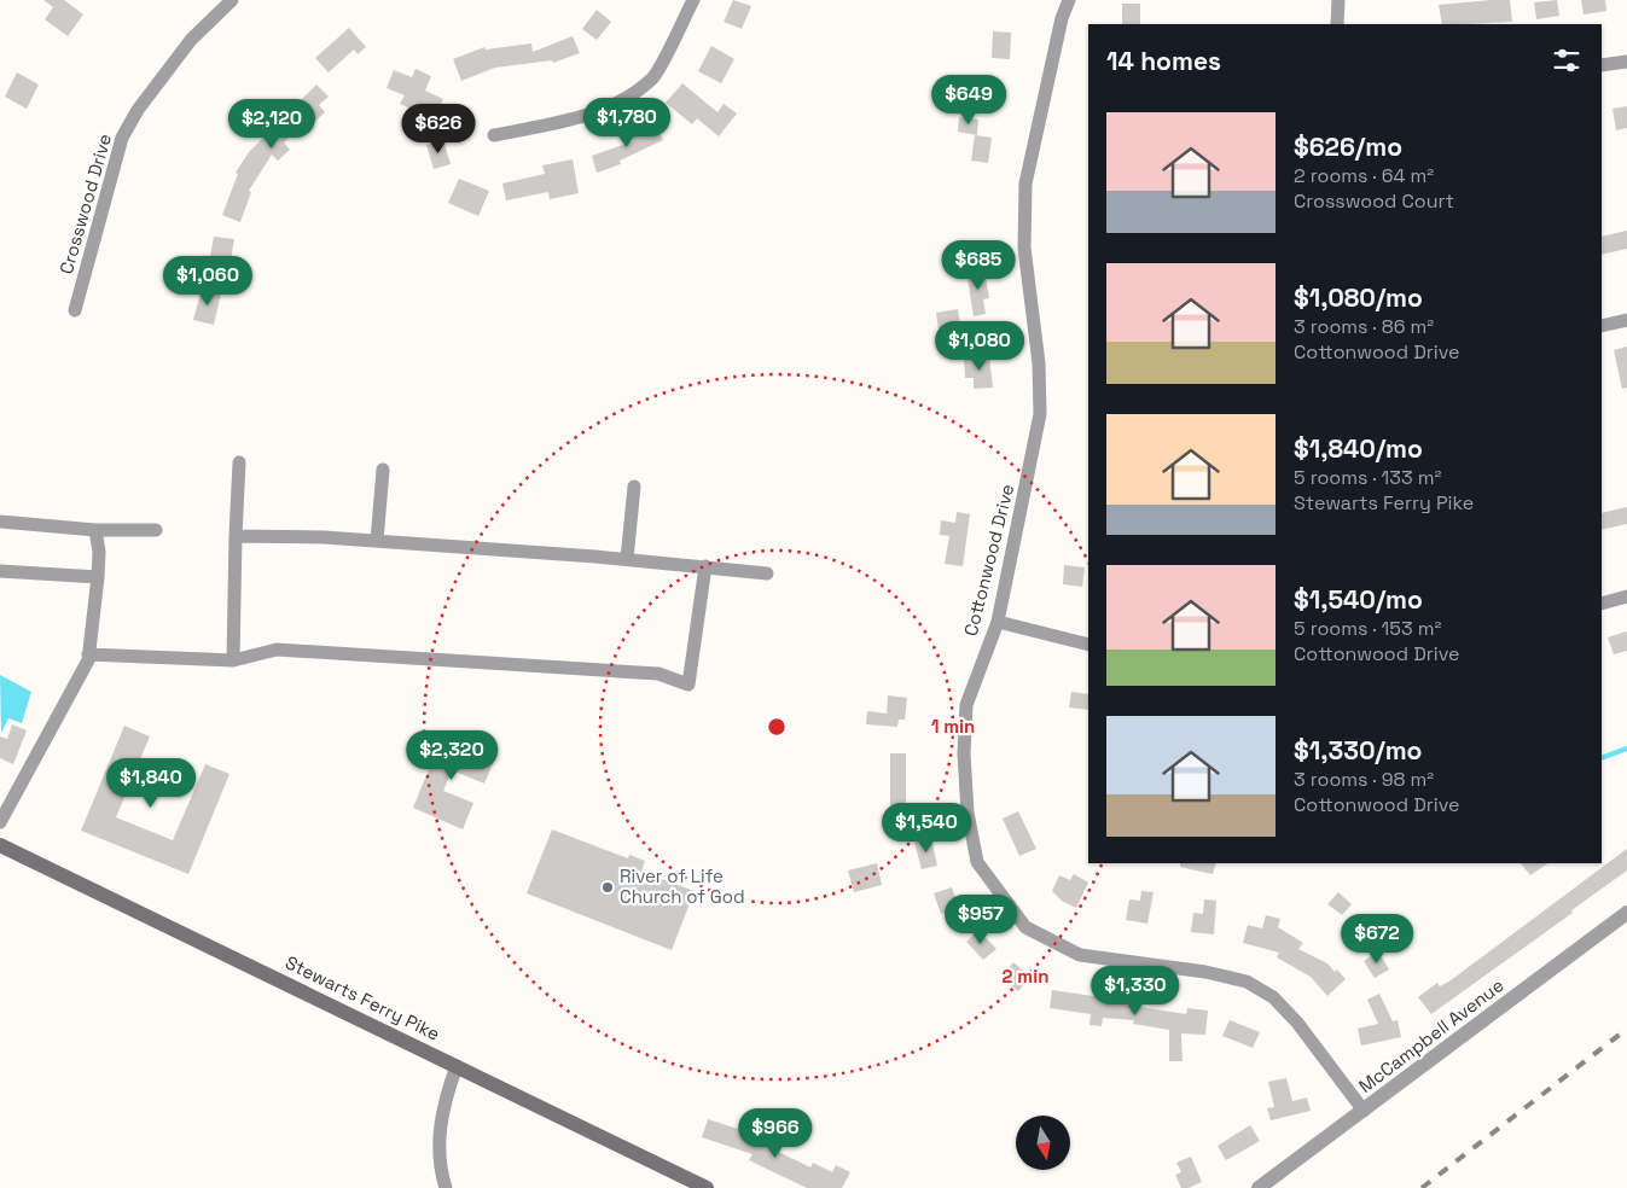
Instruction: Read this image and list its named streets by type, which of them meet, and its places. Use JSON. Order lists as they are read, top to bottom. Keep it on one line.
{"streets":{"main road":["Stewarts Ferry Pike"],"street":["Crosswood Drive","Cottonwood Drive","McCampbell Avenue"]},"crossings":[["Cottonwood Drive","McCampbell Avenue"]],"places":["River of Life Church of God"],"north":"bottom","page":{"heading":"14 homes","price":["$649","$1,780","$2,120","$626","$685","$1,060","$1,080","$2,320","$1,840","$1,540","$957","$672","$1,330","$966"],"list":[{"name":"$626/mo","note":"2 rooms · 64 m² · Crosswood Court"},{"name":"$1,080/mo","note":"3 rooms · 86 m² · Cottonwood Drive"},{"name":"$1,840/mo","note":"5 rooms · 133 m² · Stewarts Ferry Pike"},{"name":"$1,540/mo","note":"5 rooms · 153 m² · Cottonwood Drive"},{"name":"$1,330/mo","note":"3 rooms · 98 m² · Cottonwood Drive"}]},"rings":["1 min","2 min"]}
